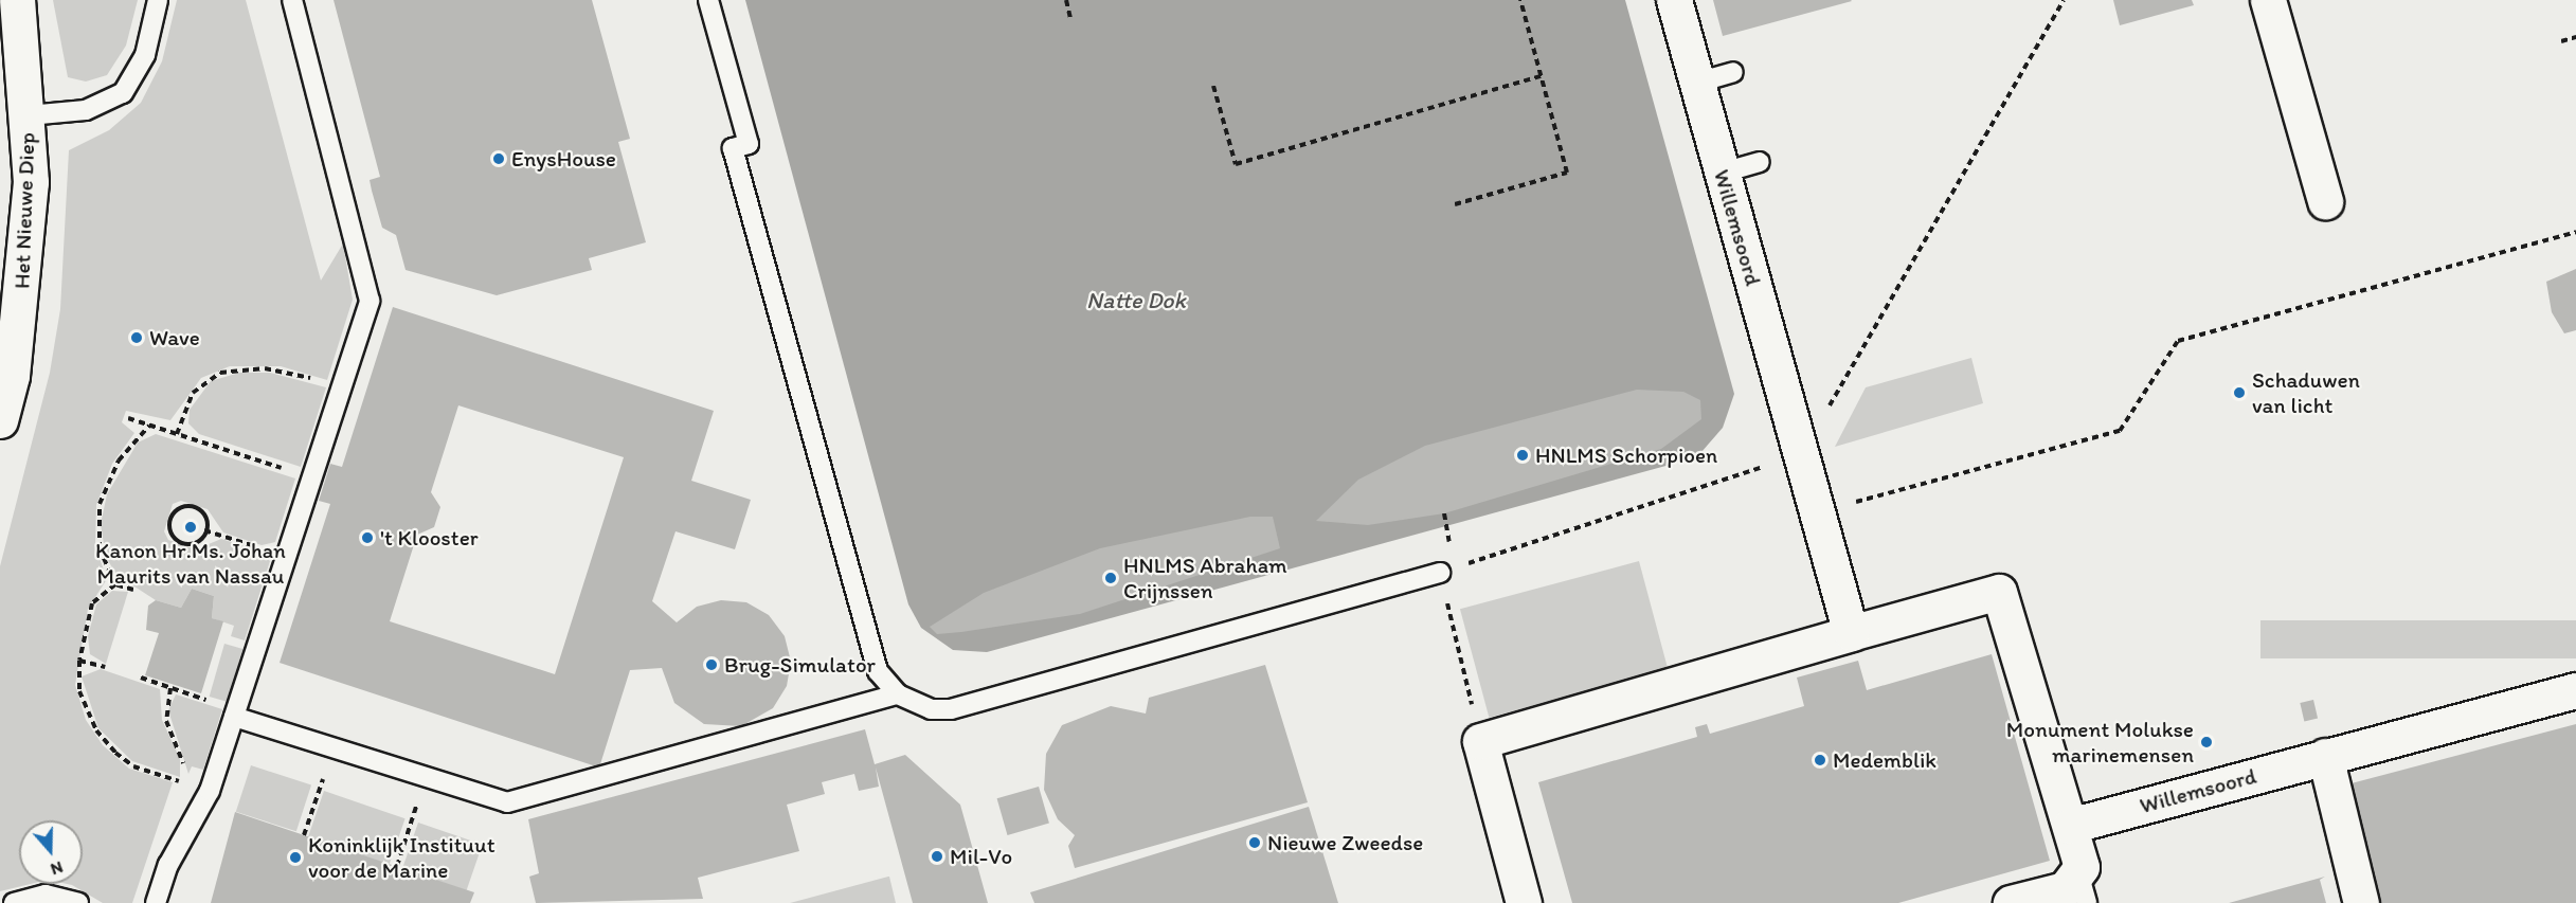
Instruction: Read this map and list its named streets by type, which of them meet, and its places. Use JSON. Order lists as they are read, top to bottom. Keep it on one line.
{"streets":{"street":["Het Nieuwe Diep","Willemsoord"]},"water":["Natte Dok"],"places":["EnysHouse","Wave","Schaduwen van licht","HNLMS Schorpioen","Kanon Hr.Ms. Johan Maurits van Nassau","'t Klooster","HNLMS Abraham Crijnssen","Brug-Simulator","Monument Molukse marinemensen","Medemblik","Nieuwe Zweedse","Mil-Vo","Koninklijk Instituut voor de Marine"],"north":"bottom"}
